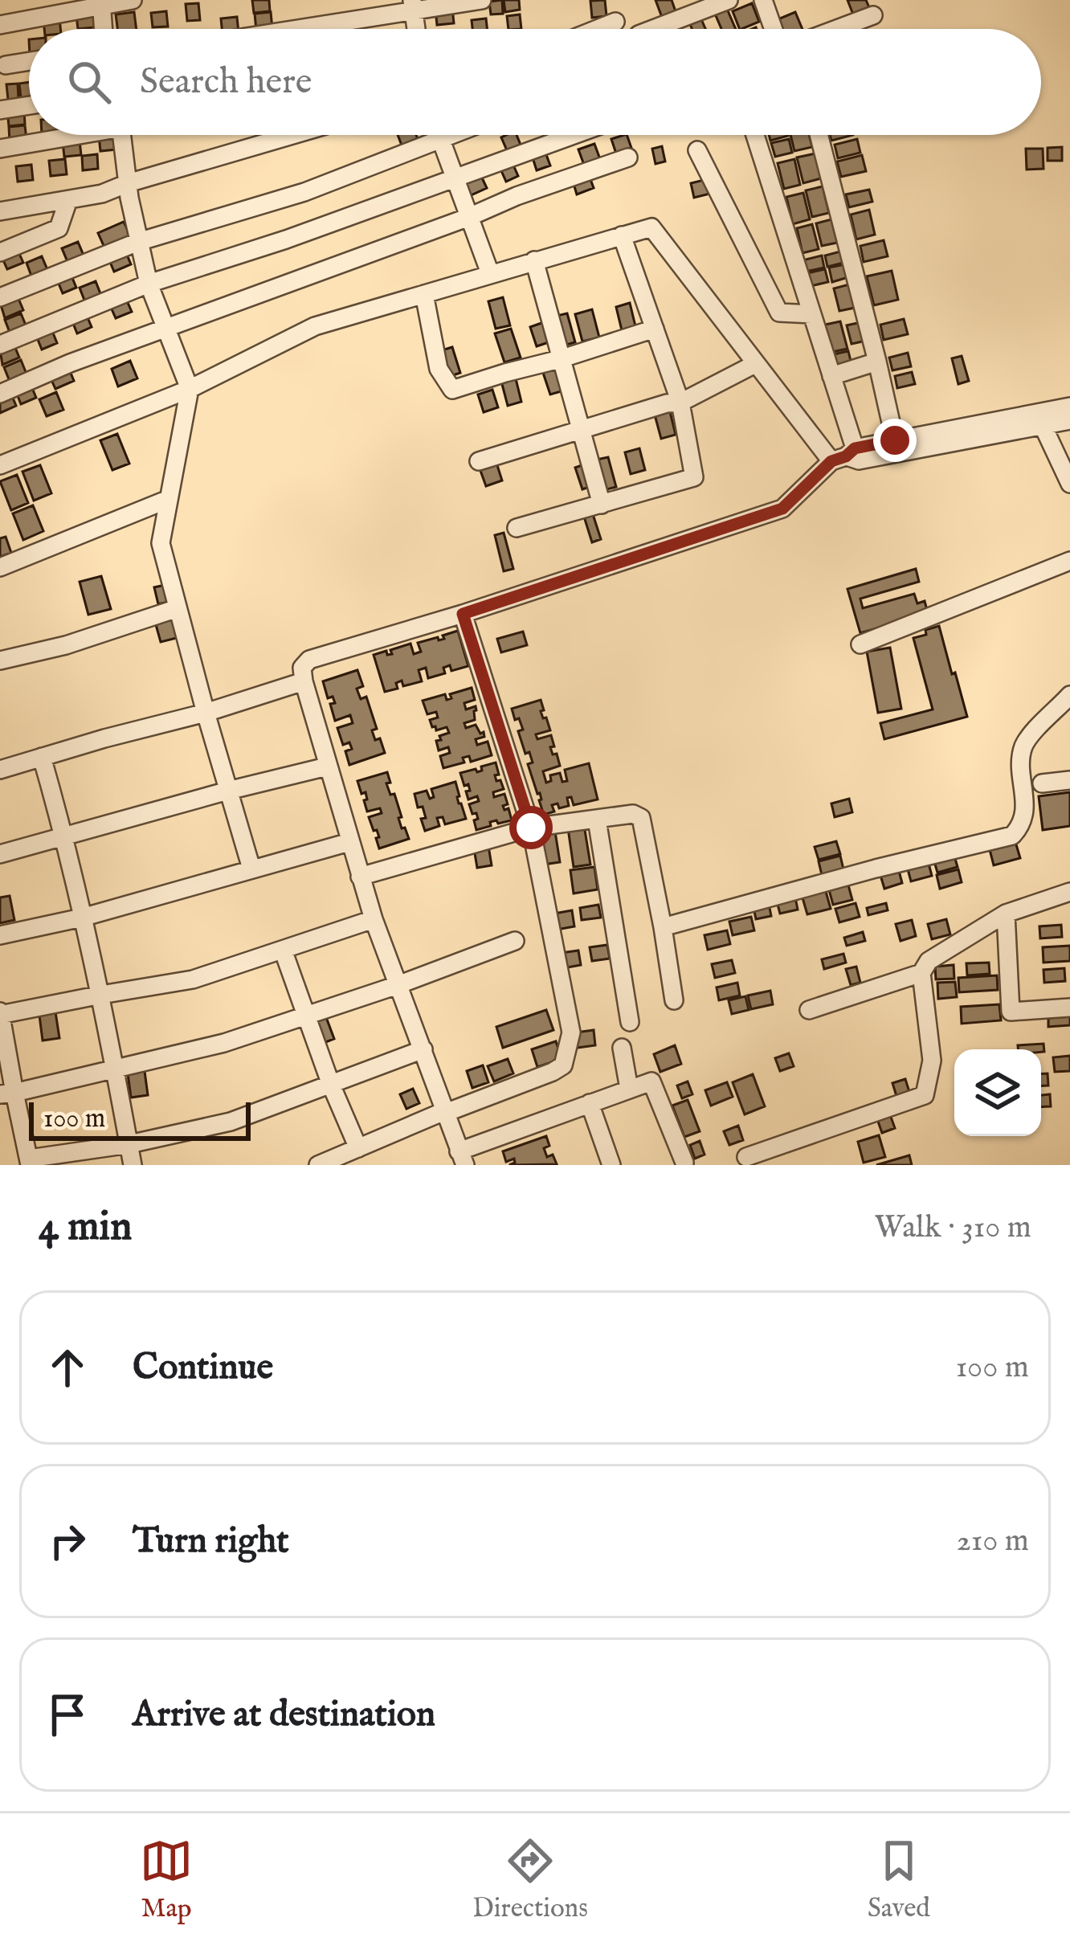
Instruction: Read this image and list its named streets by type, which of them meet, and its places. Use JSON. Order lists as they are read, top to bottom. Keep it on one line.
{"scale_bar":"100 m","page":{"search":"Search here","scale":"100 m","heading":["4 min","Walk · 310 m"],"list":[["Continue","100 m"],["Turn right","210 m"],"Arrive at destination"],"nav":["Map","Directions","Saved"]}}
